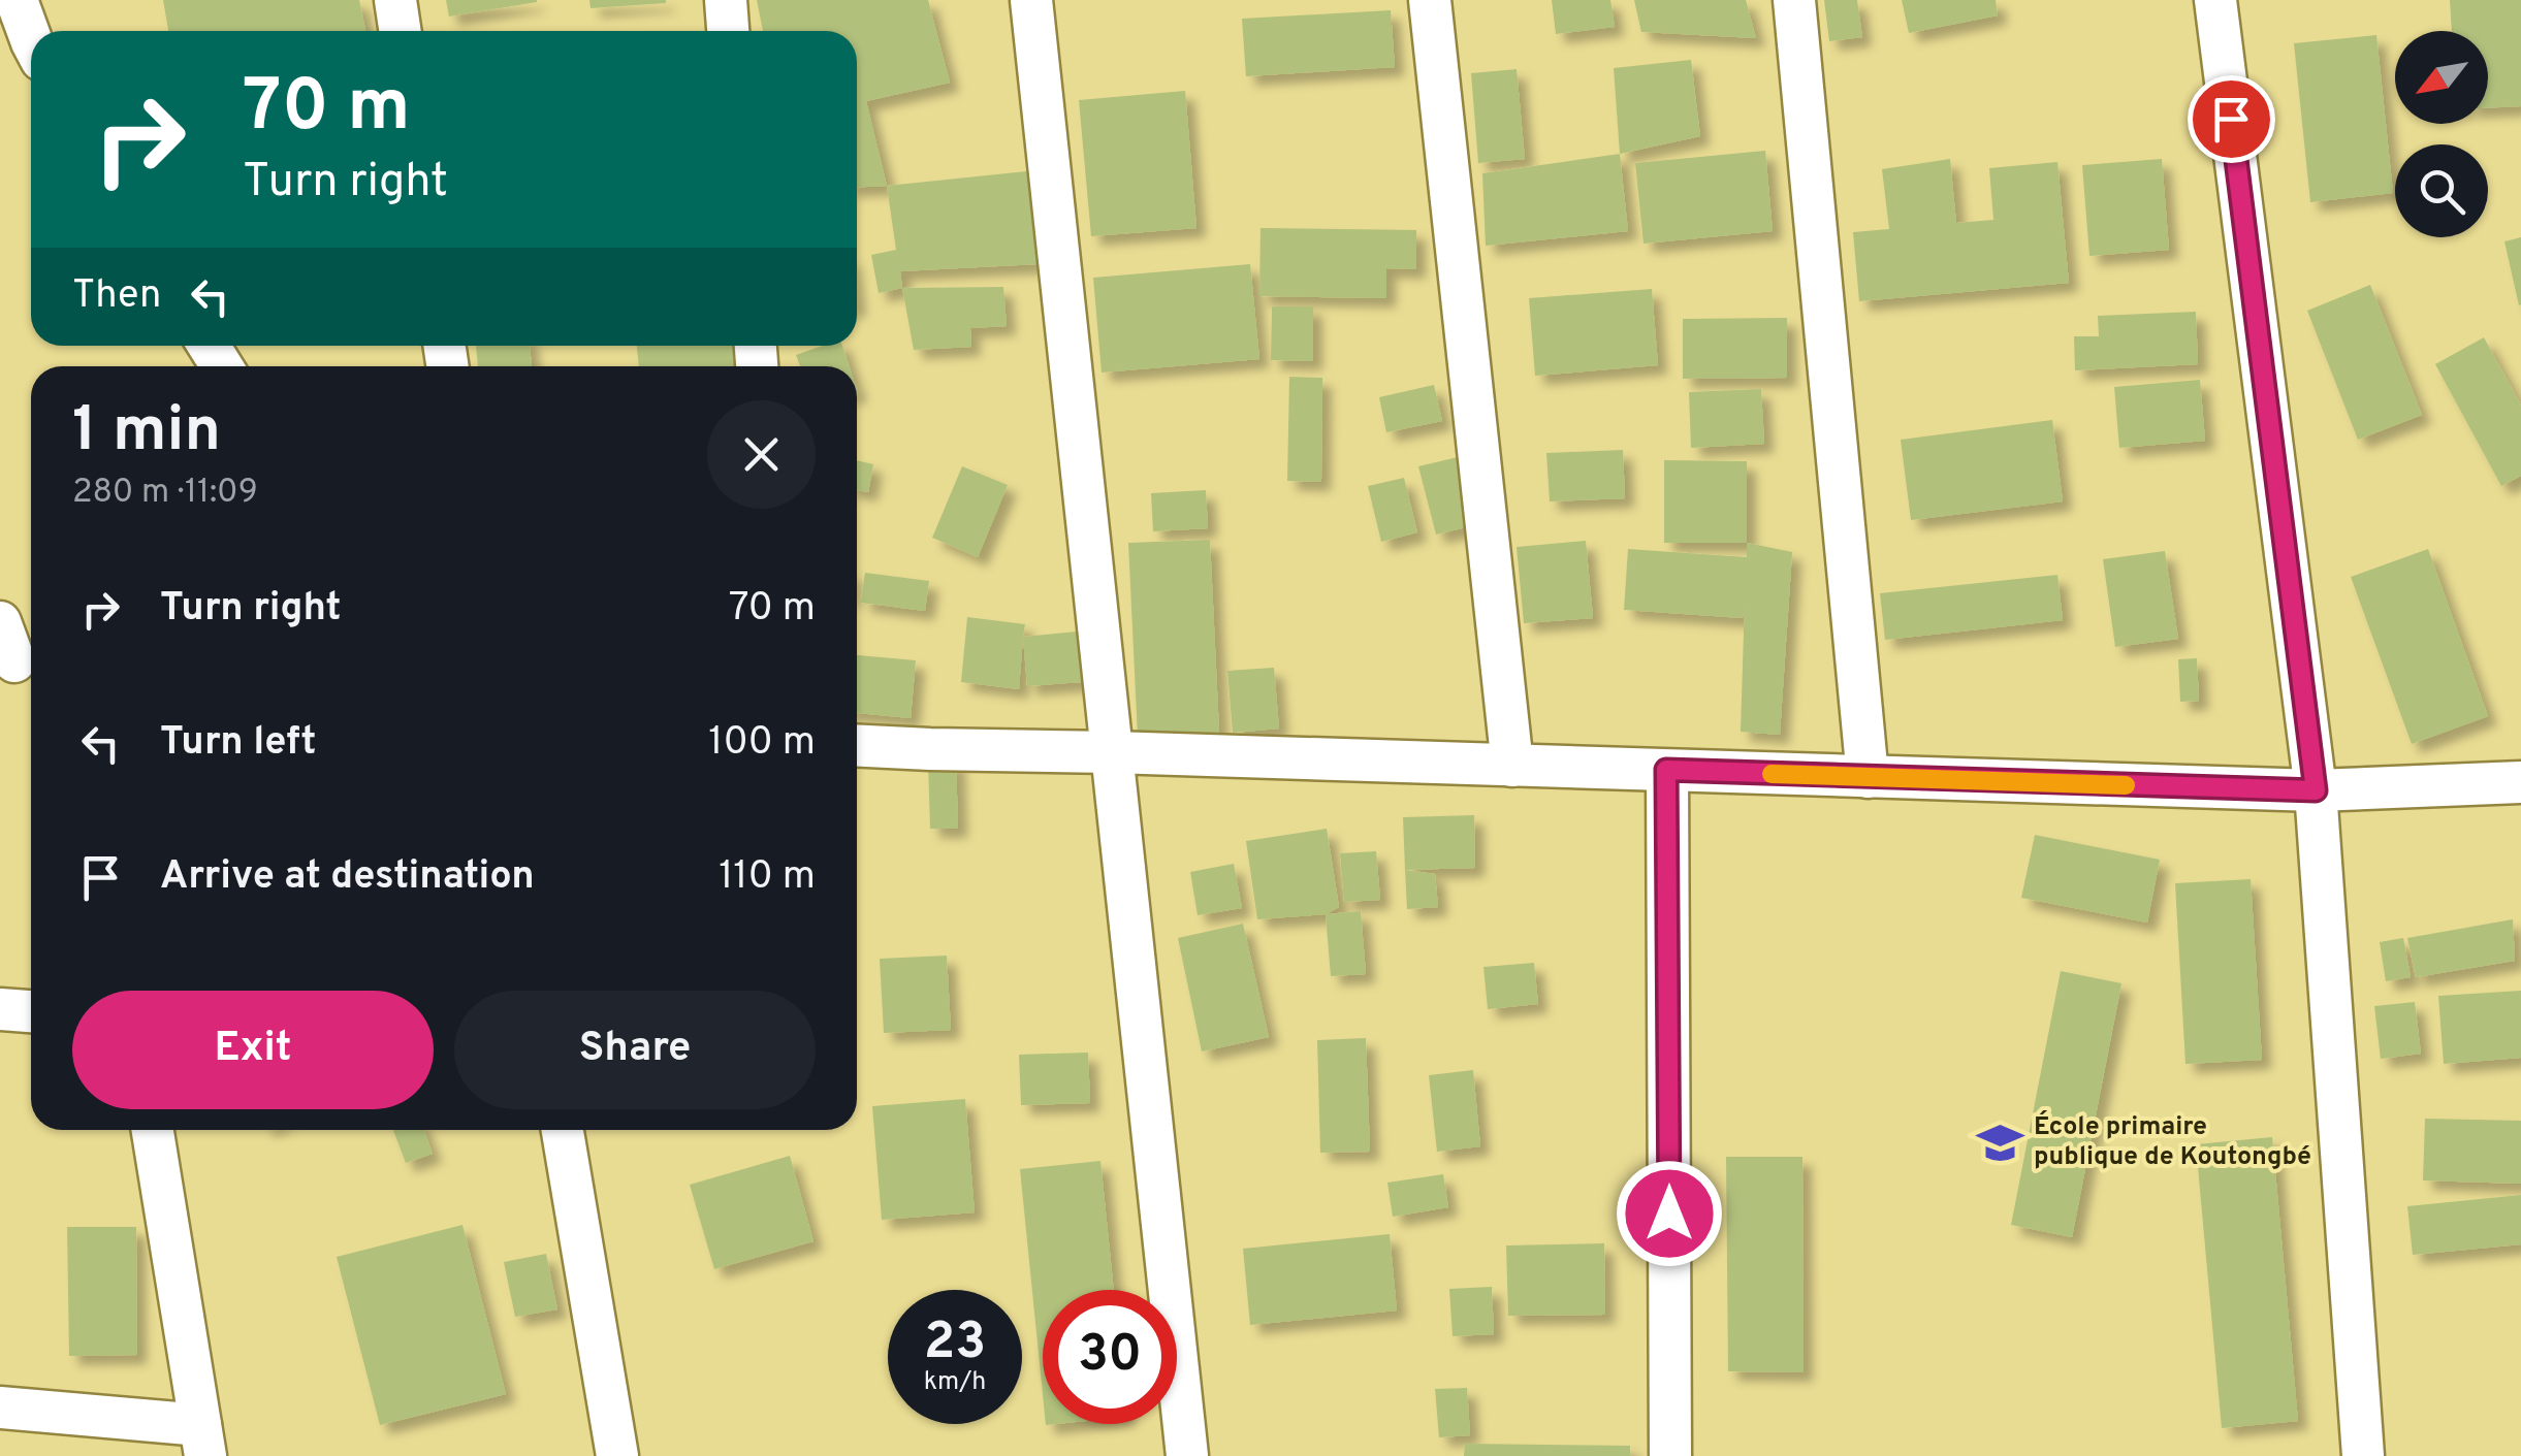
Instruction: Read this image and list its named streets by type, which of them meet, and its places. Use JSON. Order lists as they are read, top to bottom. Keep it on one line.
{"places":{"school or university":["École primaire publique de Koutongbé"]},"north":"bottom left","page":{"turn":["70 m","Turn right"],"then":"Then","heading":["1 min","280 m · 11:09"],"list":[{"name":"Turn right","value":"70 m"},{"name":"Turn left","value":"100 m"},{"name":"Arrive at destination","value":"110 m"}],"buttons":["Exit","Share"],"speed":"23 km/h","limit":"30"}}
